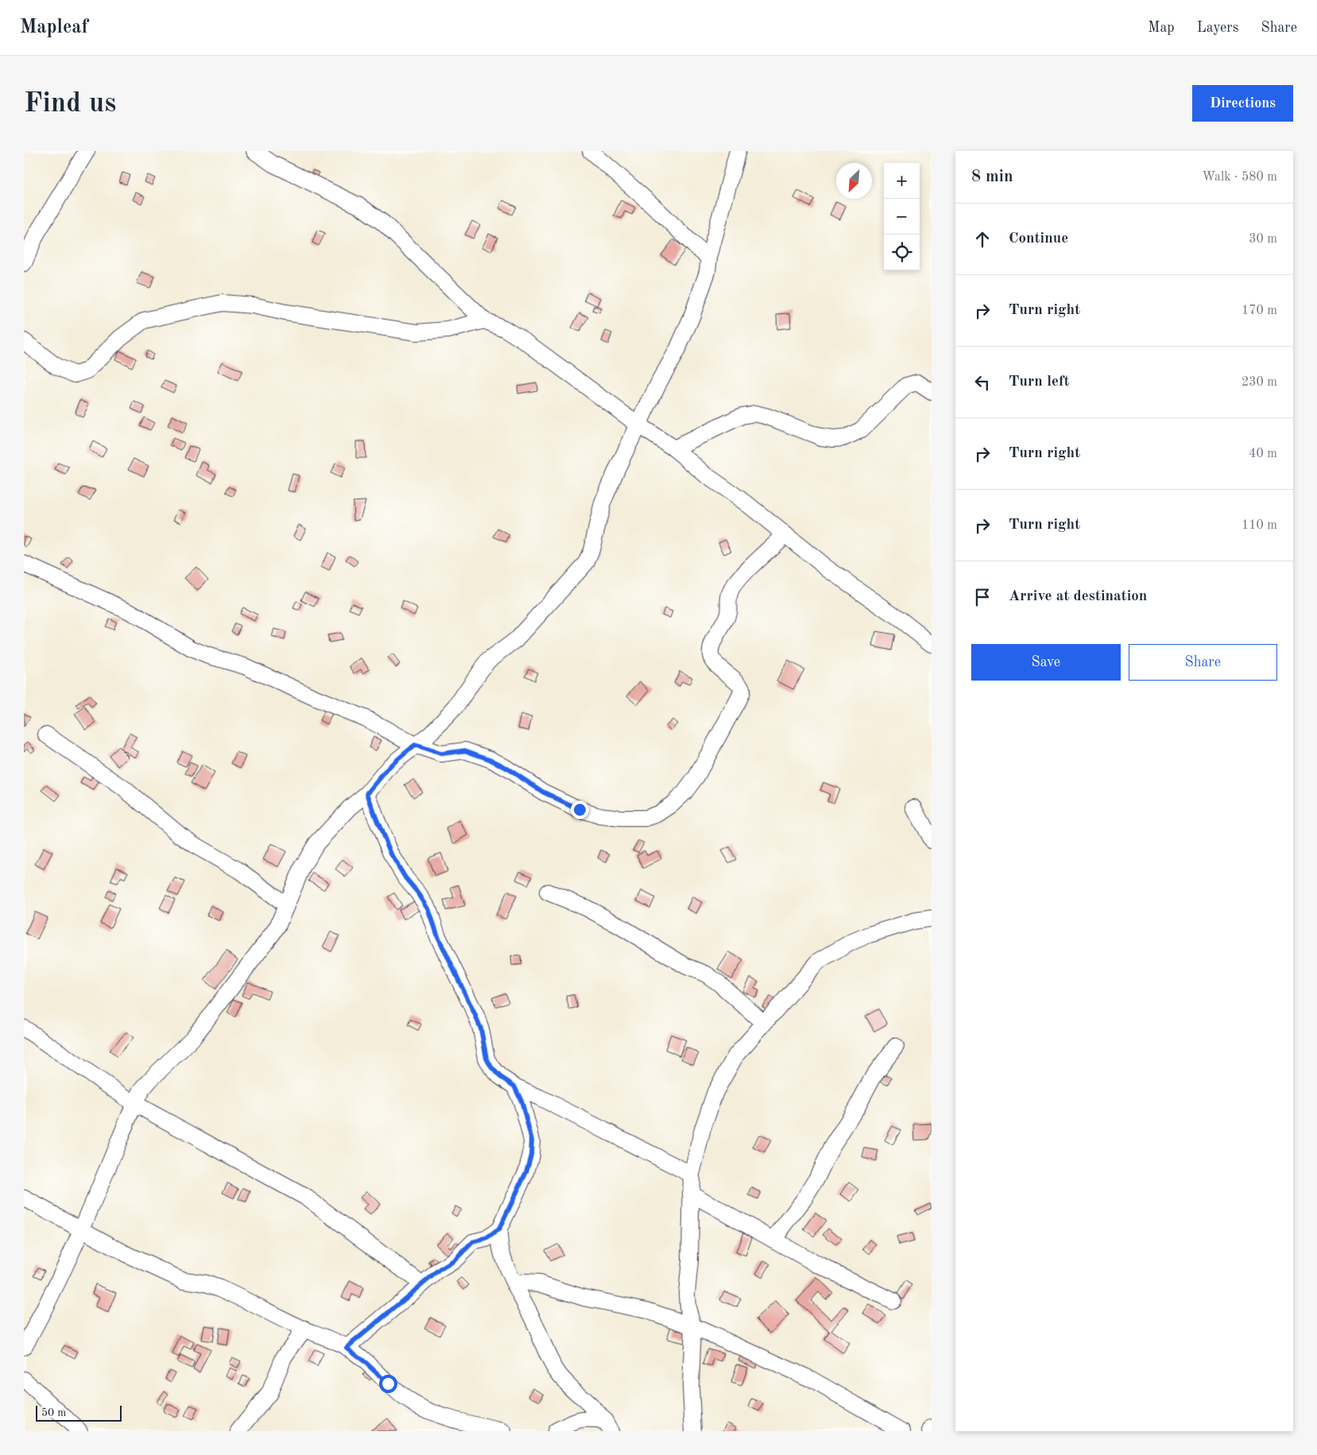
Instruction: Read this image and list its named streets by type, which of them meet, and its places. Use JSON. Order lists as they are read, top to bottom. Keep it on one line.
{"scale_bar":"50 m","north":"bottom left","page":{"header":"Mapleaf","nav":["Map","Layers","Share"],"buttons":["Directions",["Save","Share"]],"title":"Find us","heading":["8 min","Walk · 580 m"],"map_buttons":["+","−"],"list":[["Continue","30 m"],["Turn right","170 m"],["Turn left","230 m"],["Turn right","40 m"],["Turn right","110 m"],"Arrive at destination"],"scale":"50 m"}}
